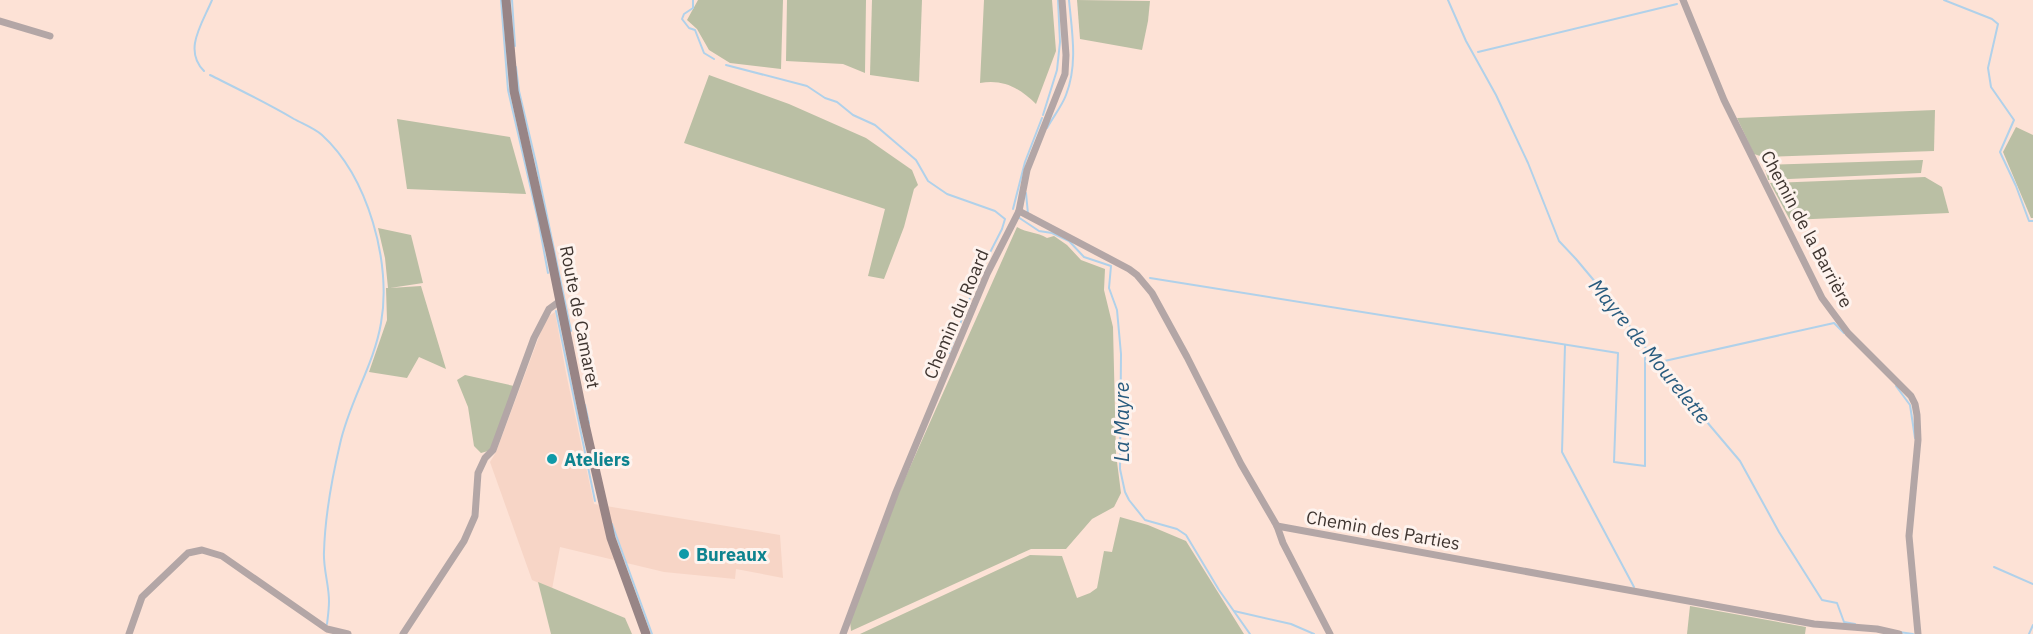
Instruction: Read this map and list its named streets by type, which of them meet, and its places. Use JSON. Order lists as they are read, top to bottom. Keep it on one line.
{"streets":{"main road":["Route de Camaret"],"street":["Chemin de la Barrière","Chemin du Roard","Chemin des Parties"]},"water":["Mayre de Mourelette","La Mayre"],"places":["Ateliers","Bureaux"]}
